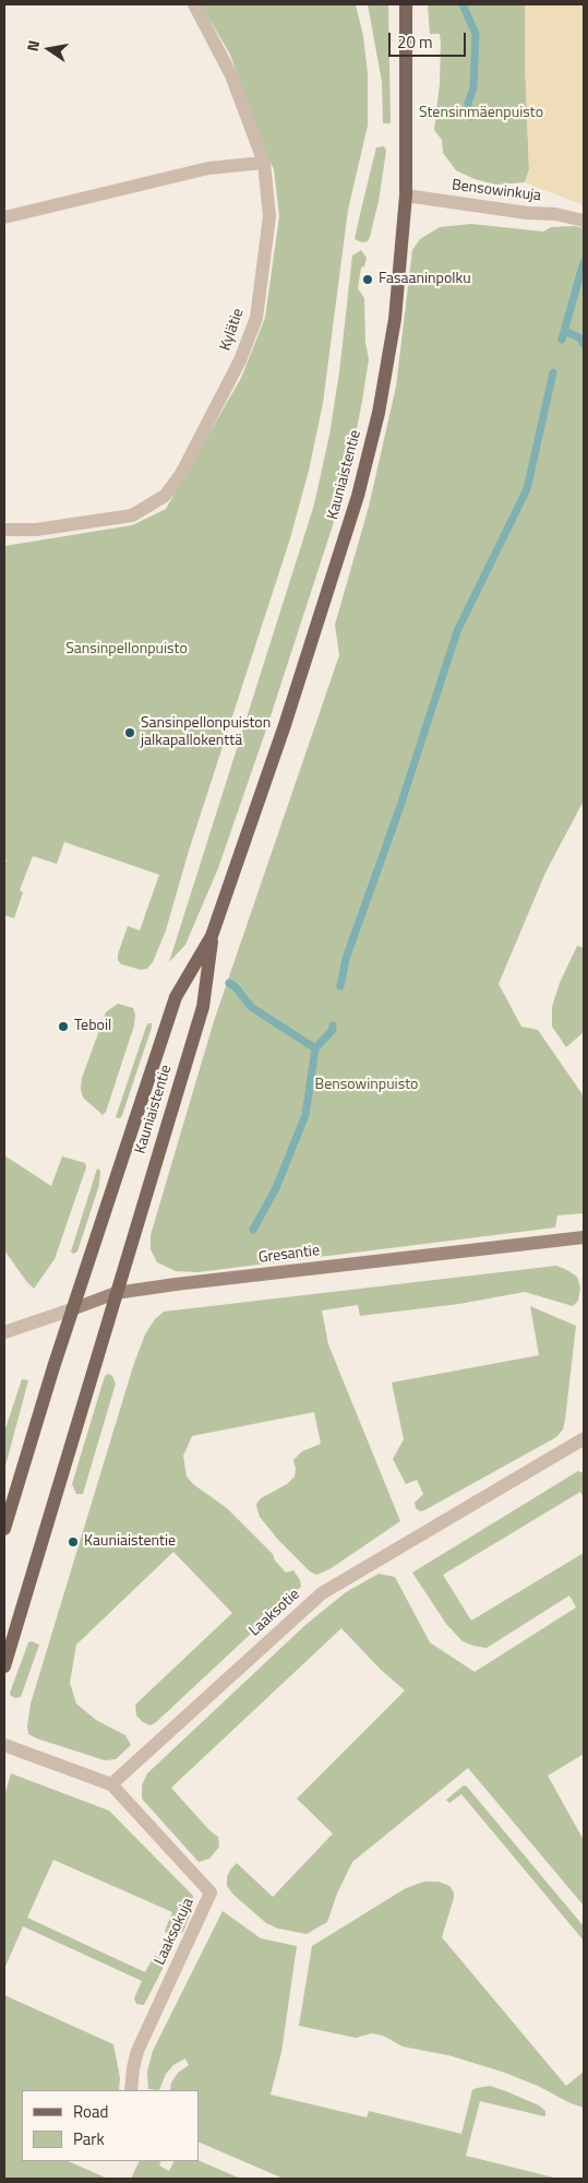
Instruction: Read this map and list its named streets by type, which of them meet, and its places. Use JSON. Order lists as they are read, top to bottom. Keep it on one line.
{"streets":{"main road":["Kauniaistentie","Gresantie"],"street":["Bensowinkuja","Kylätie","Laaksotie","Laaksokuja"]},"crossings":[["Bensowinkuja","Kauniaistentie"],["Kauniaistentie","Gresantie"],["Laaksotie","Laaksokuja"]],"parks":["Stensinmäenpuisto","Sansinpellonpuisto","Bensowinpuisto"],"places":["Fasaaninpolku","Sansinpellonpuiston jalkapallokenttä","Teboil","Kauniaistentie"],"legend":["Road","Park"],"scale_bar":"20 m","north":"left"}
